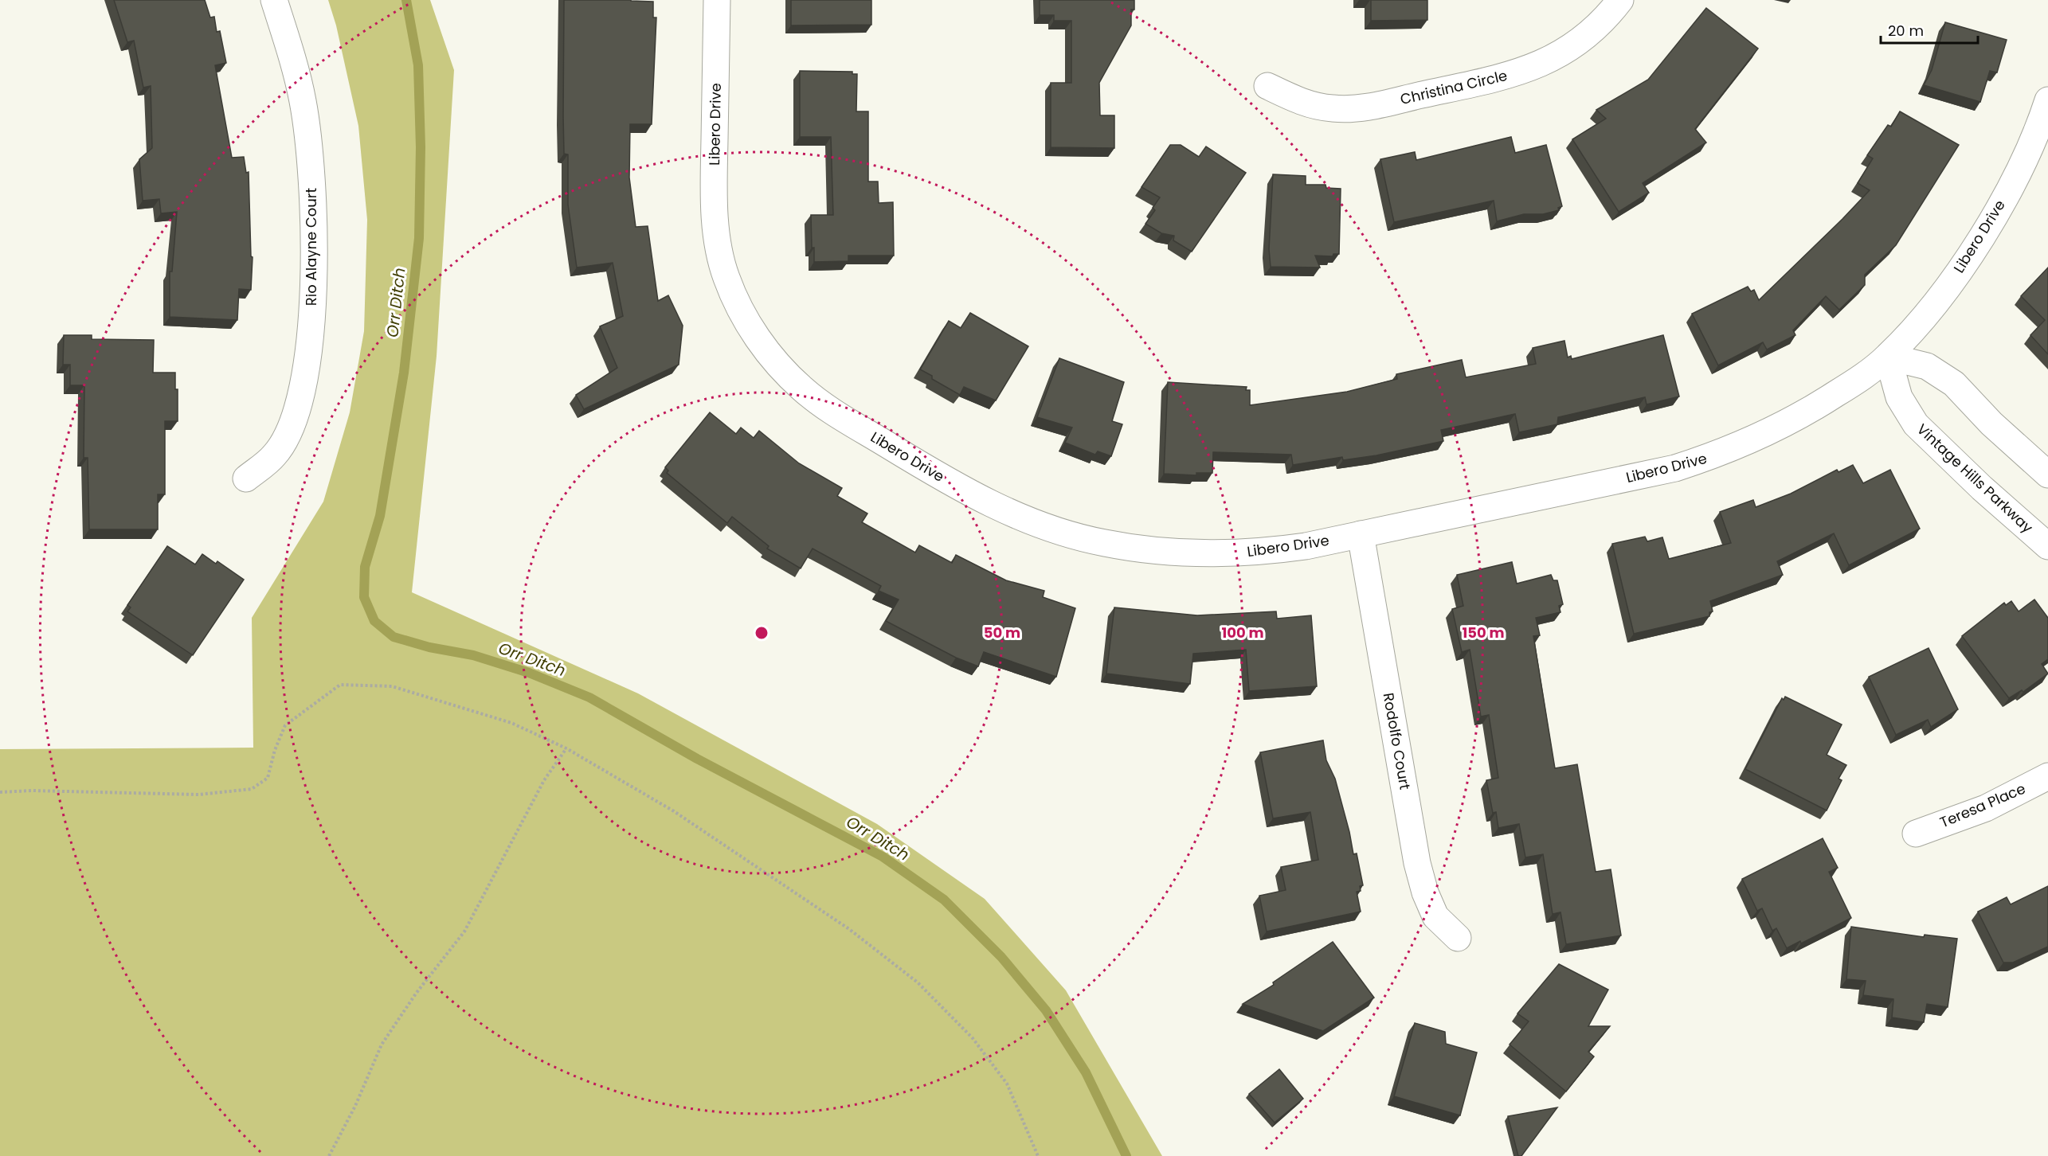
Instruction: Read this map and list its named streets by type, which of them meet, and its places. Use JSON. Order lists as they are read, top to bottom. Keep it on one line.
{"streets":{"street":["Christina Circle","Libero Drive","Rio Alayne Court","Vintage Hills Parkway","Rodolfo Court","Teresa Place"]},"crossings":[["Libero Drive","Vintage Hills Parkway"],["Libero Drive","Rodolfo Court"]],"water":["Orr Ditch"],"scale_bar":"20 m","rings":["50 m","100 m","150 m"]}
